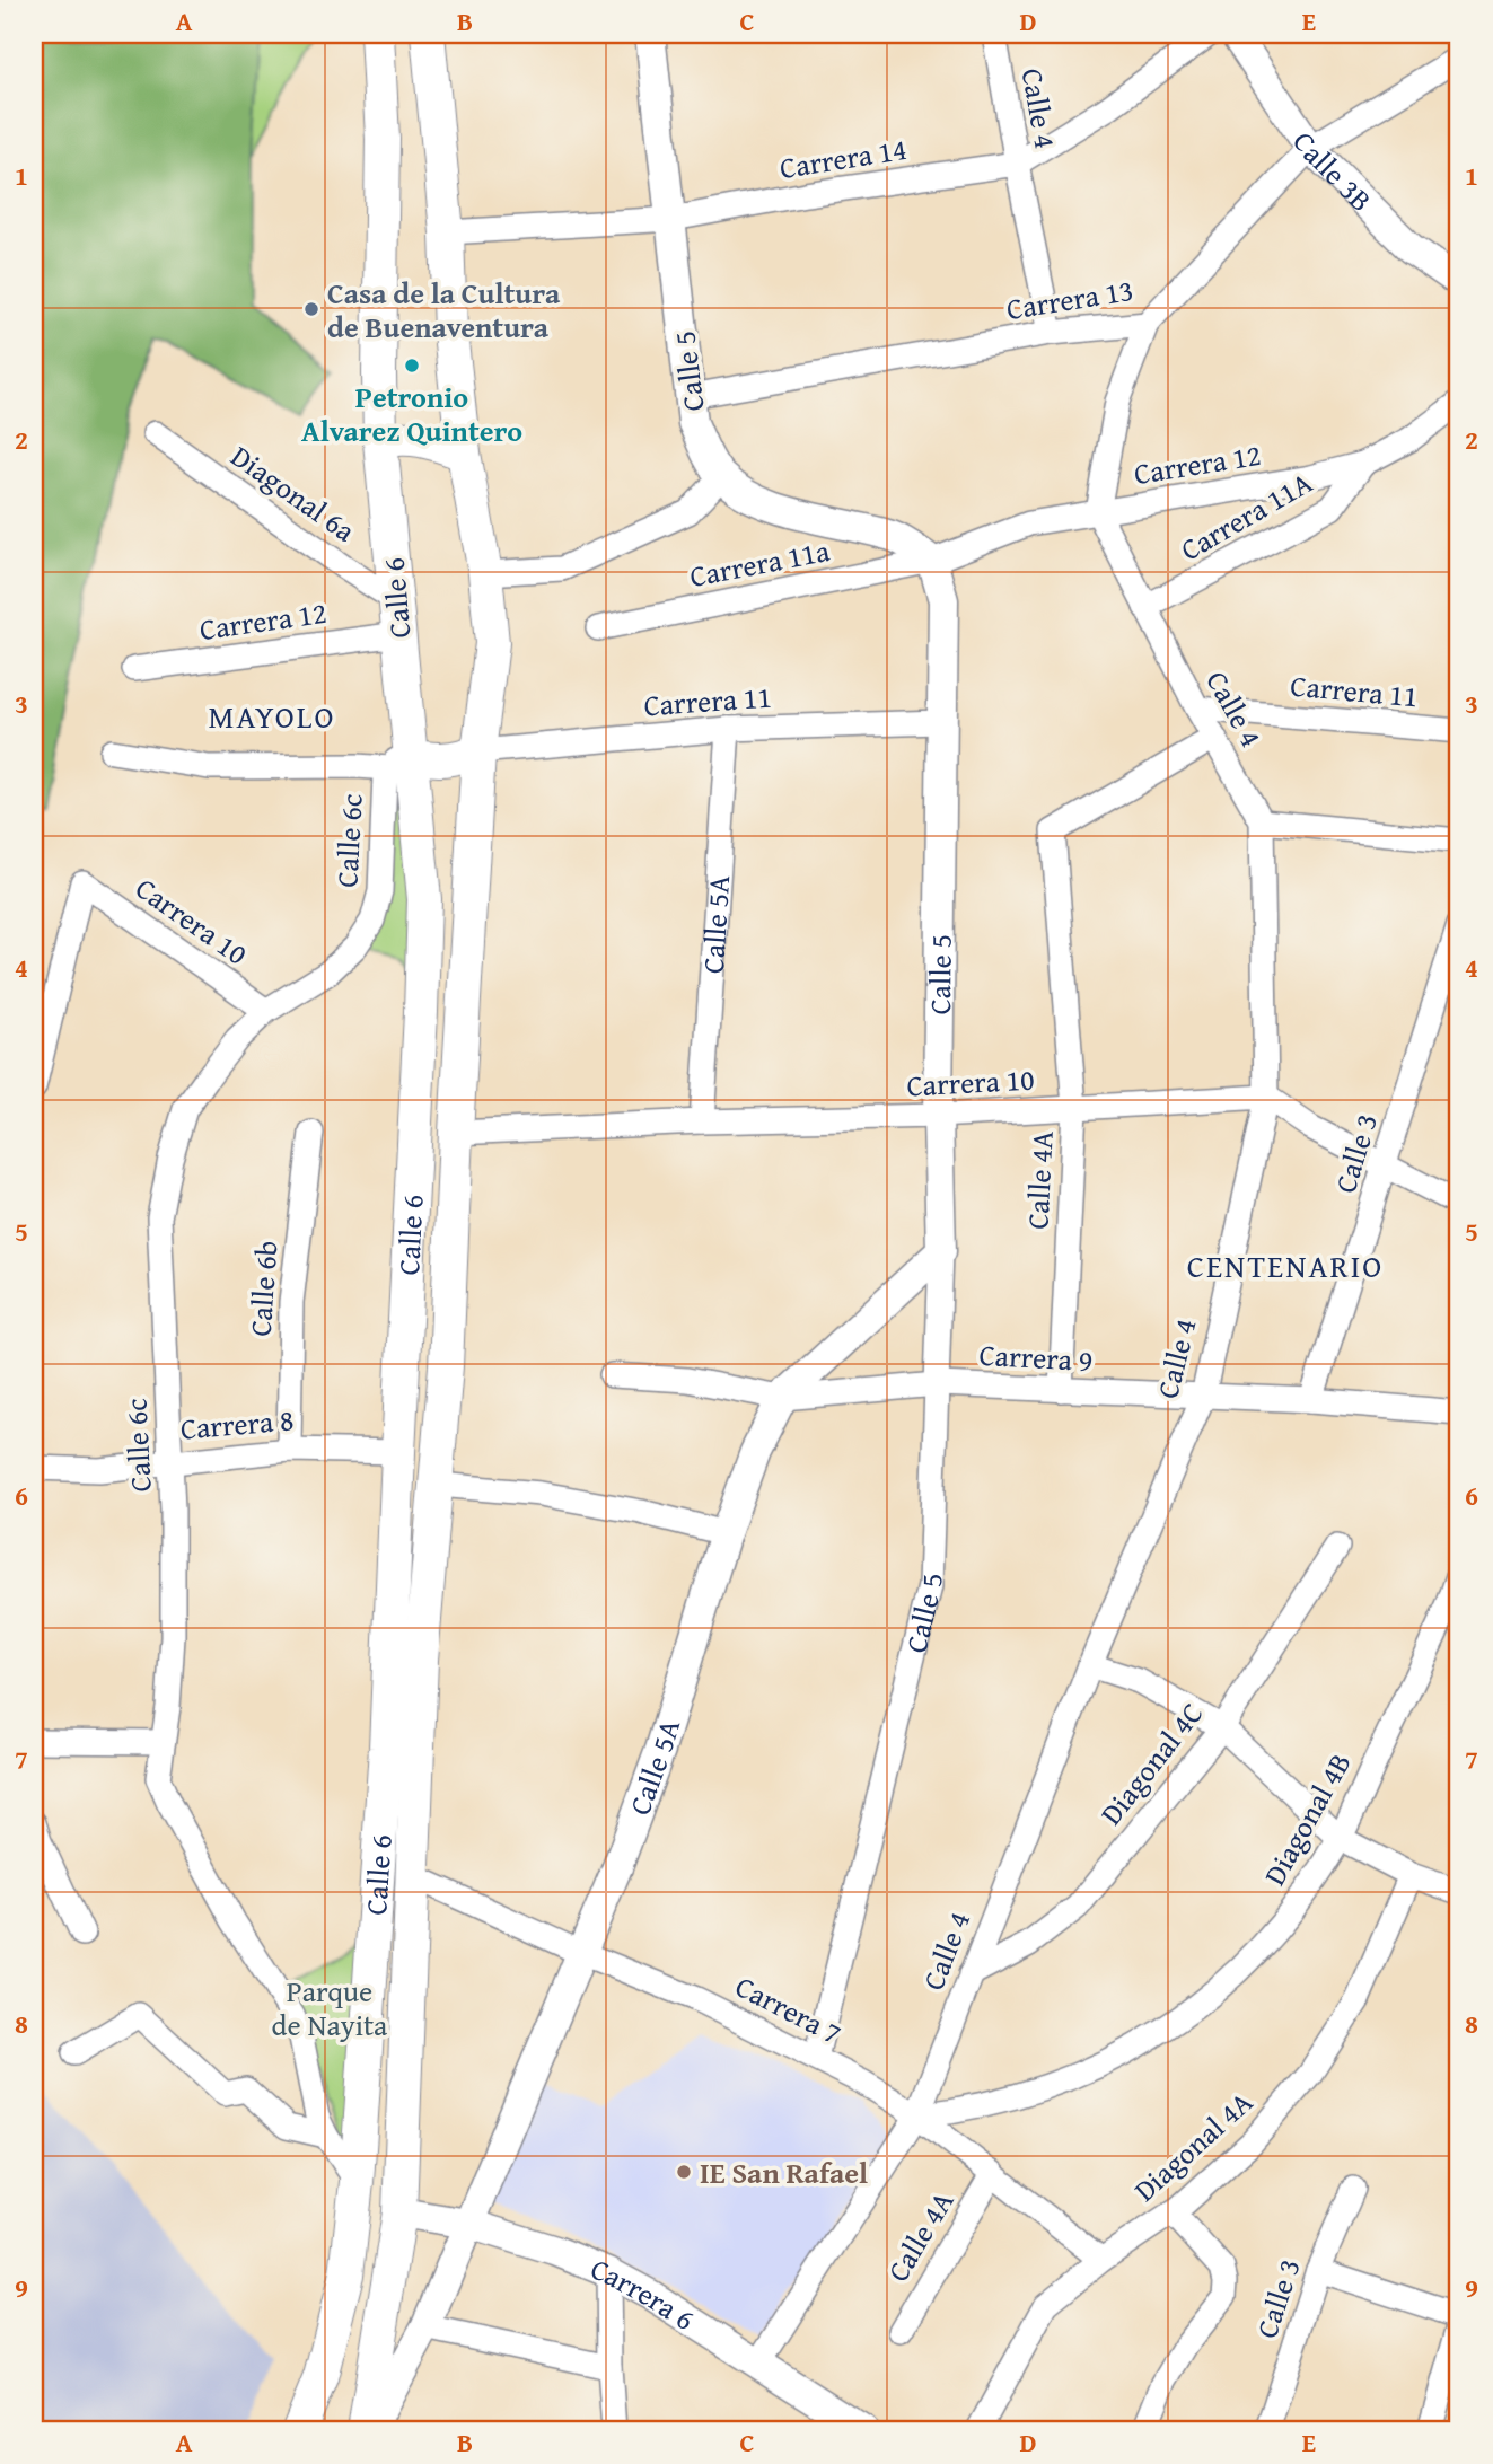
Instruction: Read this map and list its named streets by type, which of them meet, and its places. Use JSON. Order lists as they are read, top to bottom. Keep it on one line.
{"streets":{"highway":["Calle 6"],"main road":["Calle 3B","Calle 5","Calle 5A","Carrera 6"],"street":["Calle 4","Carrera 14","Carrera 13","Carrera 12","Diagonal 6a","Carrera 11A","Carrera 11a","Carrera 11","Calle 6c","Carrera 10","Calle 3","Calle 4A","Calle 6b","Carrera 9","Carrera 8","Diagonal 4C","Diagonal 4B","Carrera 7","Diagonal 4A"]},"crossings":[["Calle 4","Carrera 14"],["Calle 4","Carrera 13"],["Calle 4","Carrera 12"],["Calle 4","Carrera 11A"],["Calle 4","Carrera 11"],["Calle 4","Carrera 10"],["Calle 4","Calle 4A"],["Calle 4","Carrera 9"],["Calle 4","Diagonal 4C"],["Calle 4","Diagonal 4B"],["Calle 4","Carrera 7"],["Calle 4","Carrera 6"],["Carrera 14","Calle 5"],["Carrera 14","Calle 6"],["Calle 3B","Carrera 13"],["Carrera 13","Calle 5"],["Calle 5","Carrera 12"],["Calle 5","Carrera 11a"],["Calle 5","Carrera 11"],["Calle 5","Carrera 10"],["Calle 5","Calle 5A"],["Calle 5","Carrera 9"],["Calle 5","Carrera 7"],["Carrera 12","Diagonal 6a"],["Carrera 12","Carrera 11A"],["Carrera 12","Carrera 11a"],["Carrera 12","Calle 6"],["Diagonal 6a","Calle 6"],["Calle 6","Carrera 11"],["Calle 6","Calle 6c"],["Calle 6","Carrera 10"],["Calle 6","Calle 5A"],["Calle 6","Carrera 8"],["Calle 6","Carrera 7"],["Calle 6","Carrera 6"],["Carrera 11","Calle 5A"],["Calle 6c","Carrera 10"],["Calle 6c","Carrera 8"],["Carrera 10","Calle 5A"],["Carrera 10","Calle 4A"],["Calle 5A","Carrera 9"],["Calle 5A","Carrera 7"],["Calle 5A","Carrera 6"],["Calle 3","Carrera 9"],["Calle 4A","Carrera 9"],["Calle 4A","Carrera 7"],["Calle 6b","Carrera 8"],["Diagonal 4B","Carrera 7"],["Carrera 7","Diagonal 4A"]],"districts":["MAYOLO","CENTENARIO"],"parks":["Parque de Nayita"],"places":["Casa de la Cultura de Buenaventura","Petronio Alvarez Quintero","IE San Rafael"],"grid":{"columns":["A","B","C","D","E"],"rows":["1","2","3","4","5","6","7","8","9"]}}
